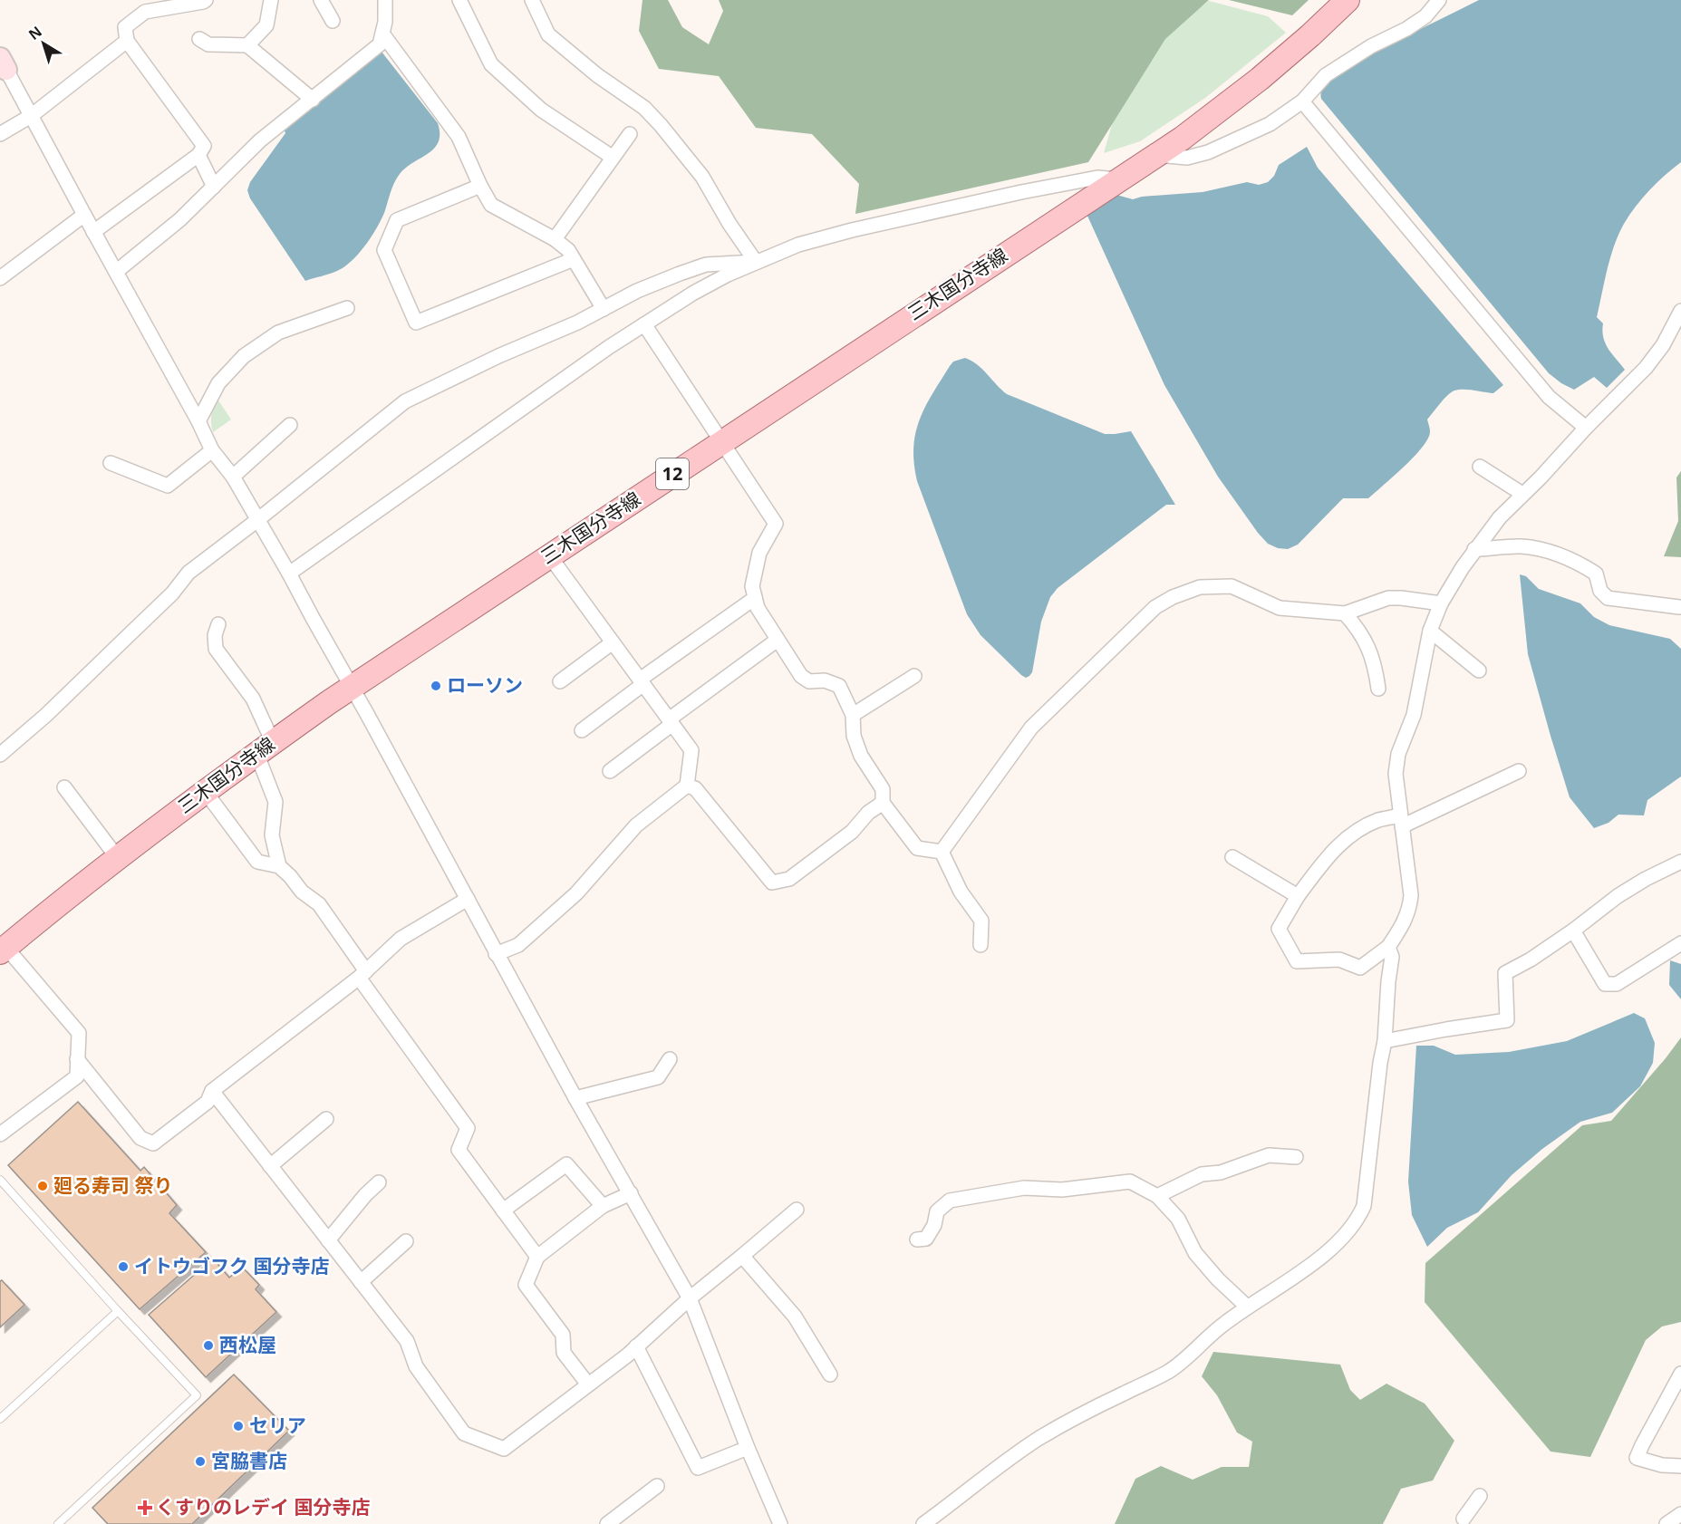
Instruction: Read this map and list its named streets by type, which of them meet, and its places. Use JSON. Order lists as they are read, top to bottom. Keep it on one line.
{"streets":{"main road":["三木国分寺線","12"]},"places":{"other":["ローソン","廻る寿司 祭り","イトウゴフク 国分寺店","西松屋","セリア","宮脇書店"],"health":["くすりのレデイ 国分寺店"]},"north":"top left"}
